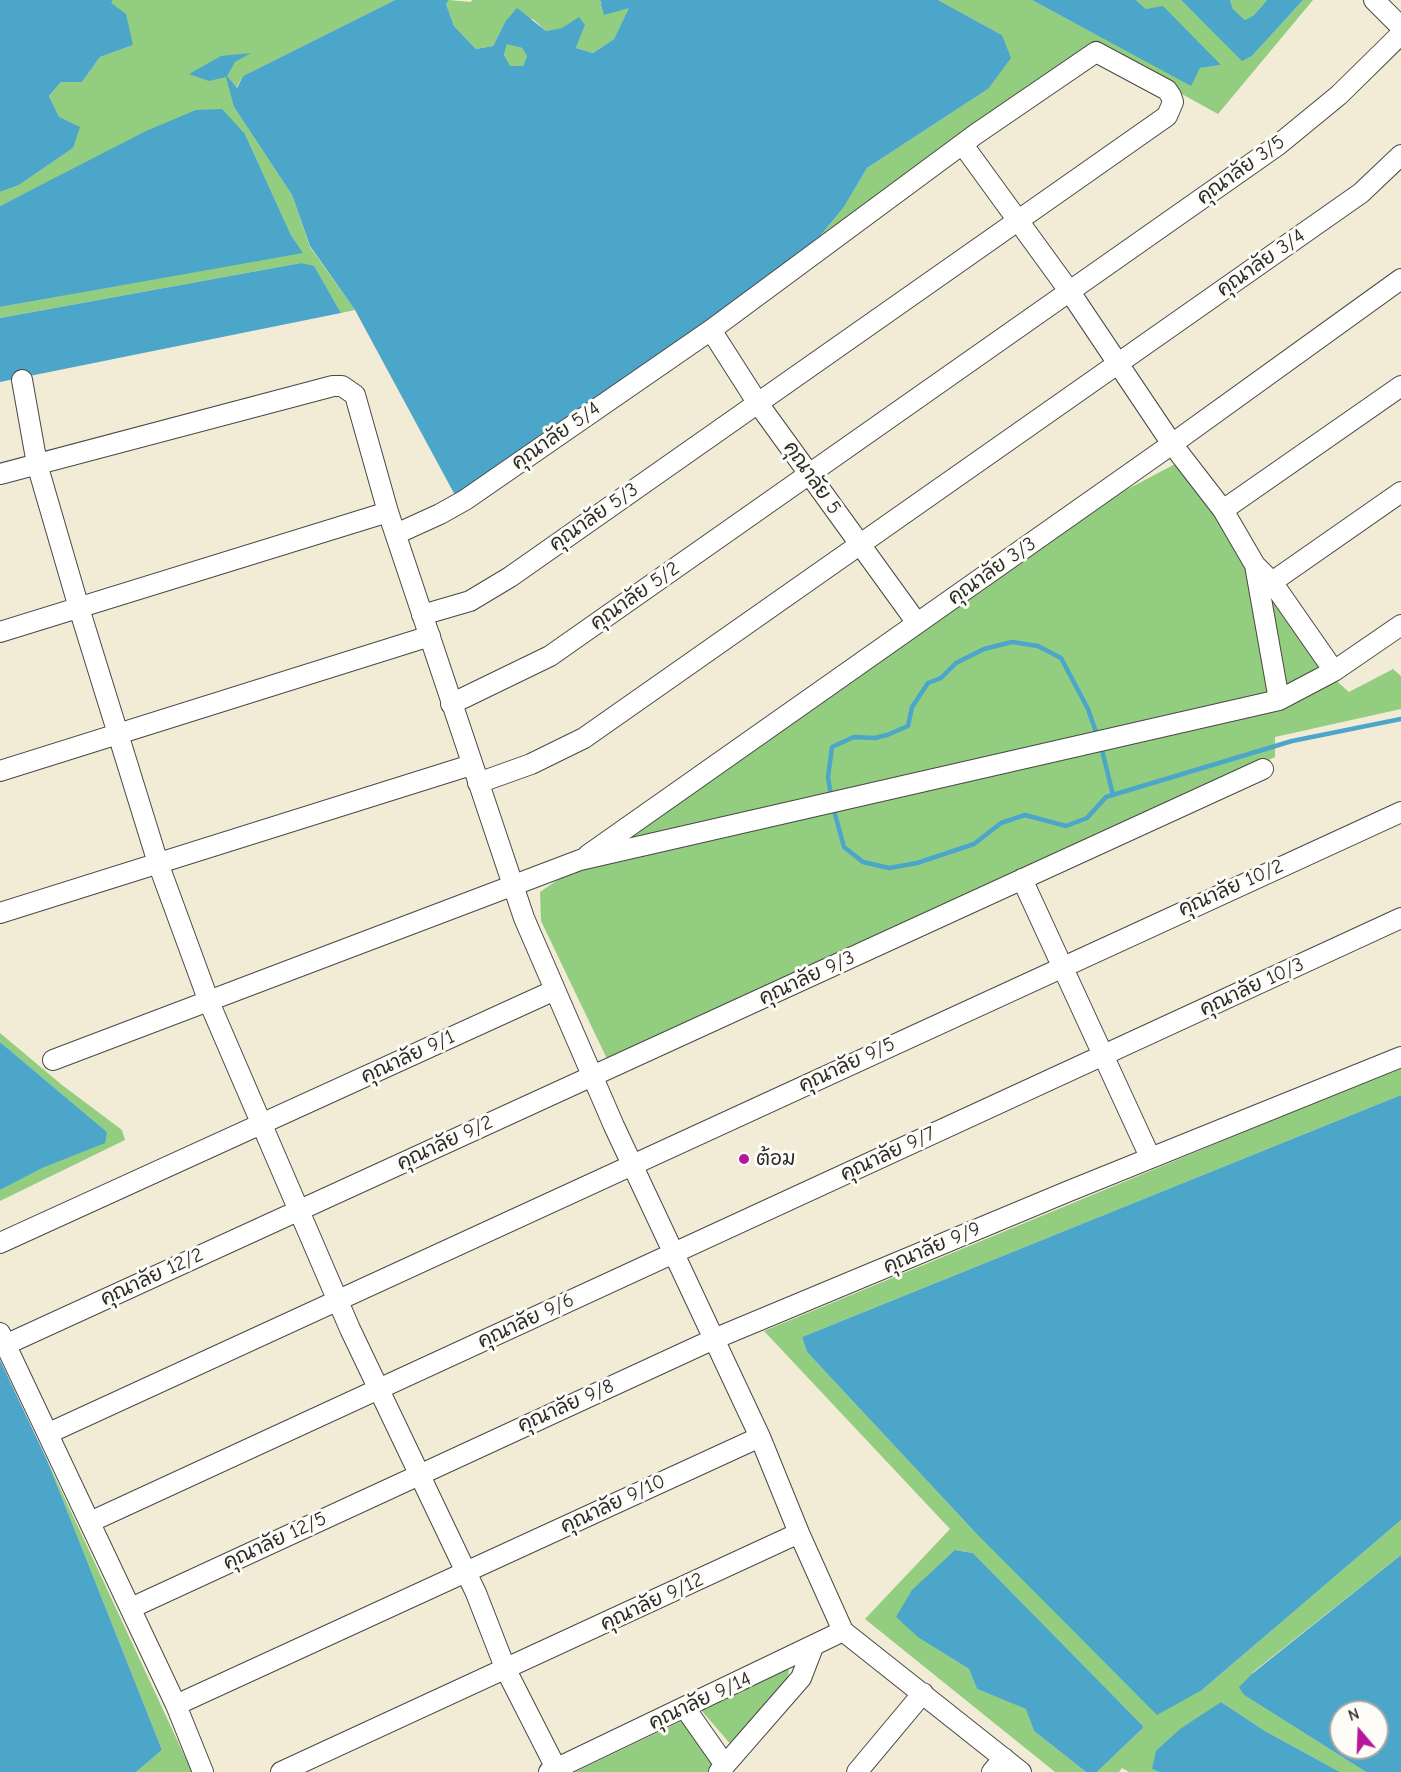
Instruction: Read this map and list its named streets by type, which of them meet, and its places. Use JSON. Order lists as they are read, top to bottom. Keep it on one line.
{"streets":{"street":["คุณาลัย 3/5","คุณาลัย 3/4","คุณาลัย 5/4","คุณาลัย 5","คุณาลัย 5/3","คุณาลัย 3/3","คุณาลัย 5/2","คุณาลัย 10/2","คุณาลัย 9/3","คุณาลัย 10/3","คุณาลัย 9/1","คุณาลัย 9/5","คุณาลัย 9/2","คุณาลัย 9/7","คุณาลัย 9/9","คุณาลัย 12/2","คุณาลัย 9/6","คุณาลัย 9/8","คุณาลัย 9/10","คุณาลัย 12/5","คุณาลัย 9/12","คุณาลัย 9/14"]},"crossings":[["คุณาลัย 3/5","คุณาลัย 5"],["คุณาลัย 3/5","คุณาลัย 5/2"],["คุณาลัย 3/4","คุณาลัย 5"],["คุณาลัย 5/4","คุณาลัย 5"],["คุณาลัย 5/4","คุณาลัย 5/3"],["คุณาลัย 5","คุณาลัย 5/3"],["คุณาลัย 5","คุณาลัย 3/3"],["คุณาลัย 5","คุณาลัย 5/2"],["คุณาลัย 10/2","คุณาลัย 9/5"],["คุณาลัย 9/3","คุณาลัย 9/2"],["คุณาลัย 10/3","คุณาลัย 9/7"],["คุณาลัย 9/2","คุณาลัย 12/2"],["คุณาลัย 9/7","คุณาลัย 9/6"],["คุณาลัย 9/9","คุณาลัย 9/8"],["คุณาลัย 9/8","คุณาลัย 12/5"]],"places":["ต้อม"],"north":"top"}
